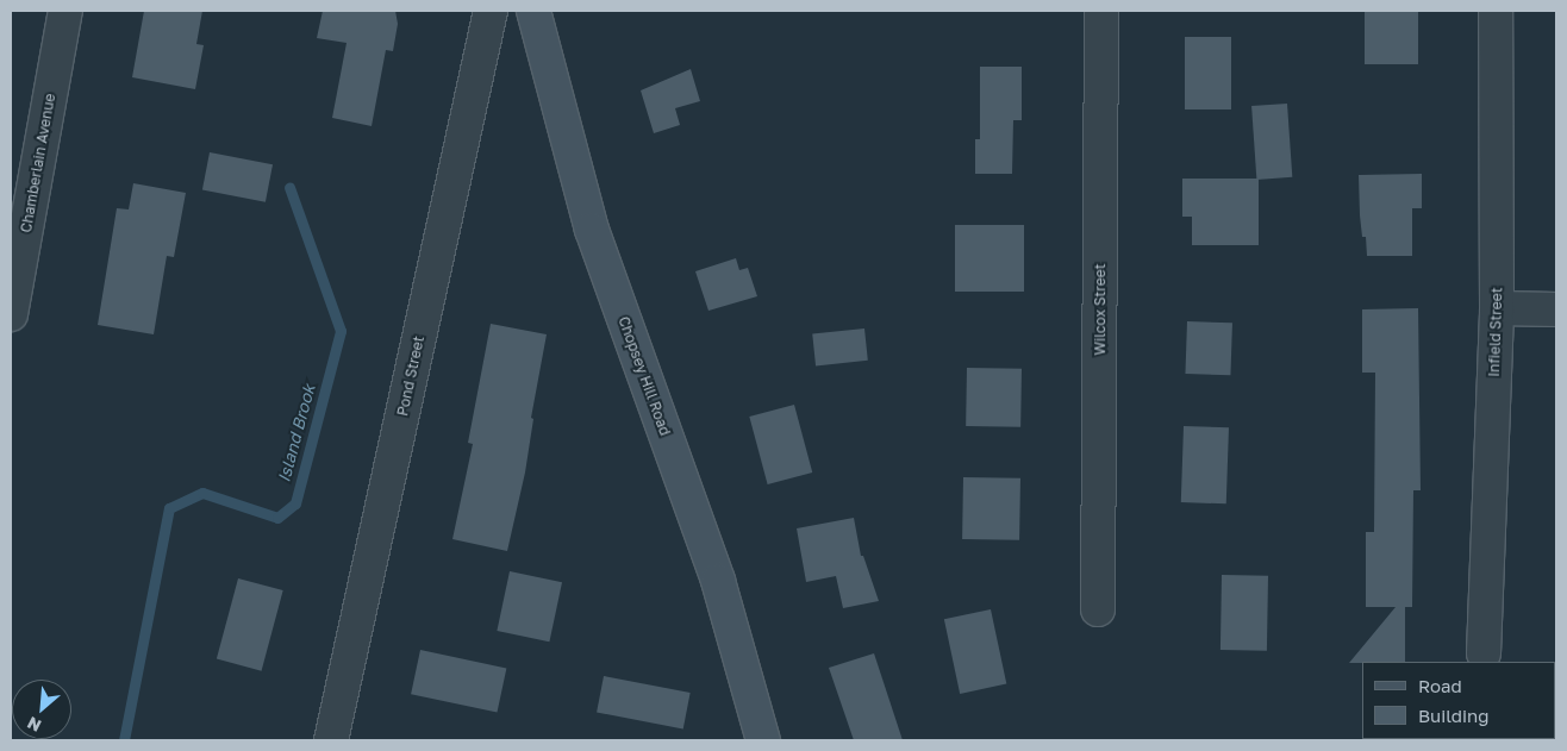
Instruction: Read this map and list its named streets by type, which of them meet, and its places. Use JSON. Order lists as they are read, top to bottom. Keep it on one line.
{"streets":{"street":["Chamberlain Avenue","Wilcox Street","Infield Street","Pond Street","Chopsey Hill Road"]},"water":["Island Brook"],"legend":["Road","Building"],"north":"bottom left"}
